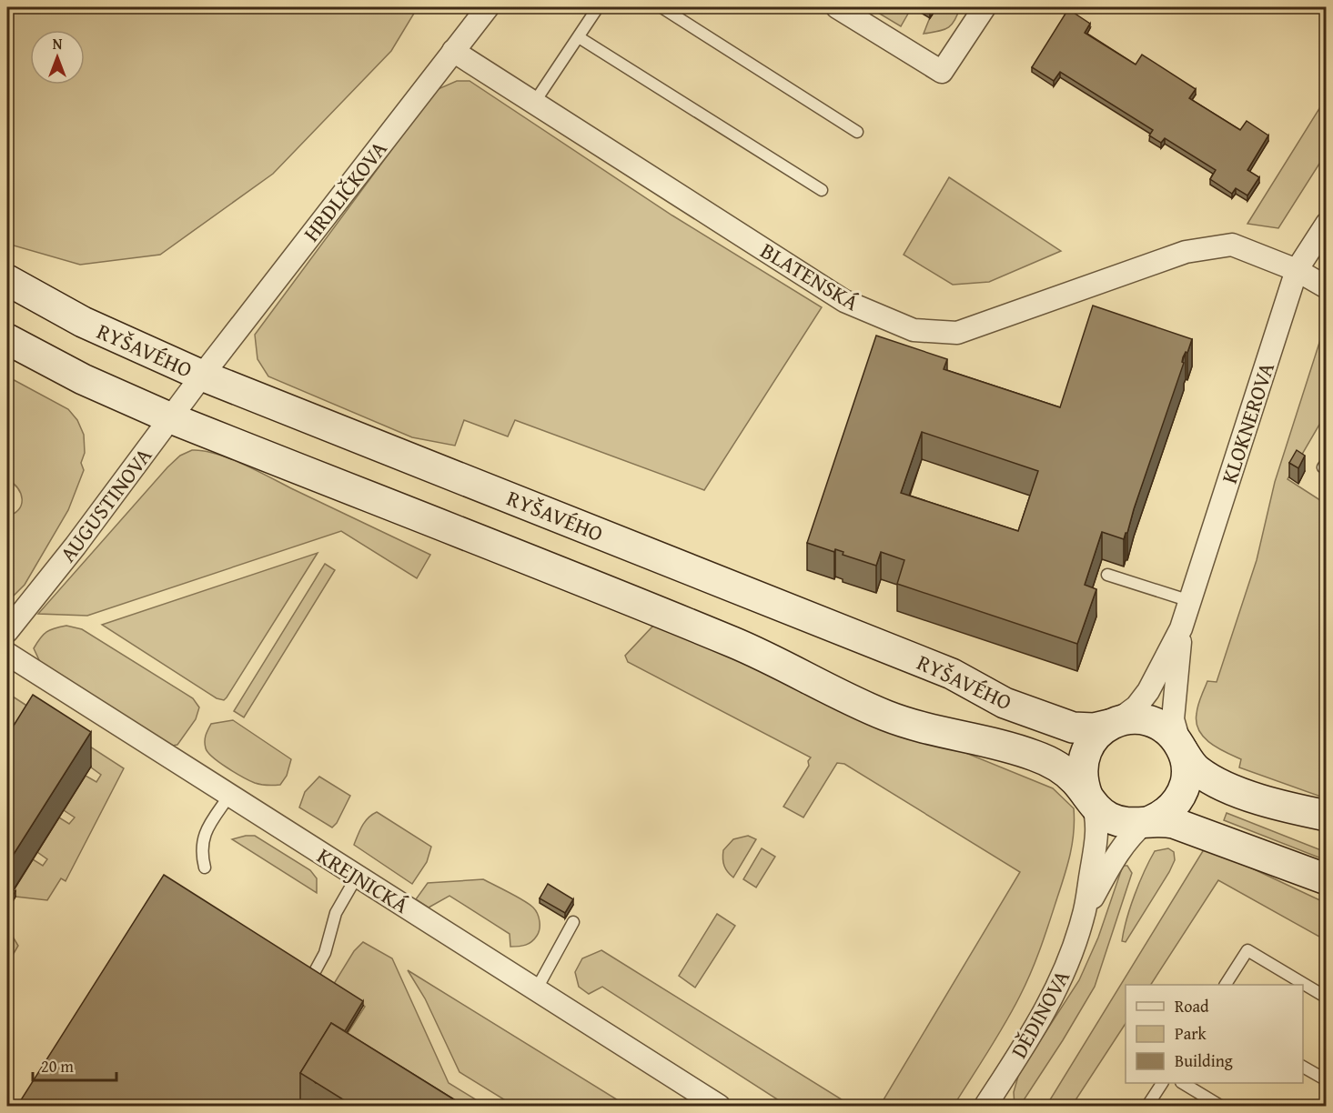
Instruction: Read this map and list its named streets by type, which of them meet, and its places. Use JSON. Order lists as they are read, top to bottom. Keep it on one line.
{"streets":{"main road":["RYŠAVÉHO"],"street":["HRDLIČKOVA","BLATENSKÁ","KLOKNEROVA","AUGUSTINOVA","KREJNICKÁ","DĚDINOVA"]},"crossings":[["HRDLIČKOVA","BLATENSKÁ"],["HRDLIČKOVA","RYŠAVÉHO"],["HRDLIČKOVA","AUGUSTINOVA"],["BLATENSKÁ","KLOKNEROVA"],["RYŠAVÉHO","KLOKNEROVA"],["RYŠAVÉHO","AUGUSTINOVA"],["RYŠAVÉHO","DĚDINOVA"],["KLOKNEROVA","DĚDINOVA"]],"legend":["Road","Park","Building"],"scale_bar":"20 m","north":"top"}
